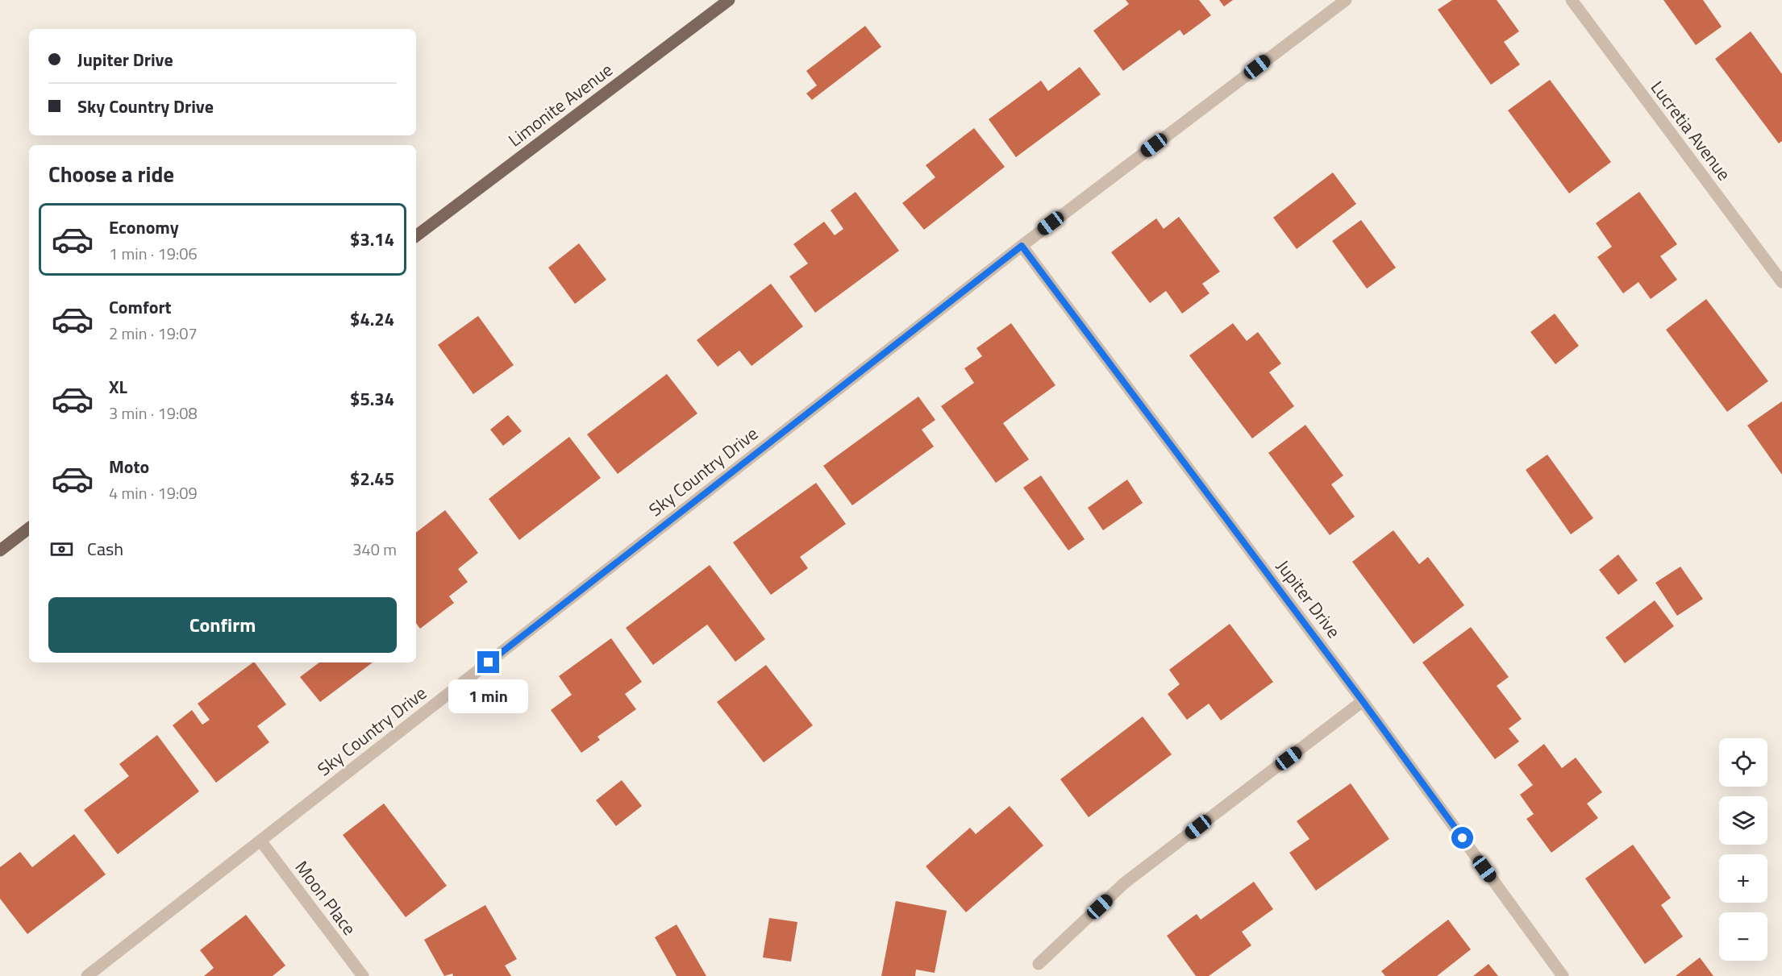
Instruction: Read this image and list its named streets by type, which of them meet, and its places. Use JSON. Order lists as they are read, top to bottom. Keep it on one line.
{"streets":{"main road":["Limonite Avenue"],"street":["Lucretia Avenue","Sky Country Drive","Jupiter Drive","Moon Place"]},"crossings":[["Sky Country Drive","Jupiter Drive"],["Sky Country Drive","Moon Place"]],"page":{"banner":["Jupiter Drive","Sky Country Drive"],"heading":"Choose a ride","list":[{"name":"Economy","note":"1 min · 19:06","value":"$3.14"},{"name":"Comfort","note":"2 min · 19:07","value":"$4.24"},{"name":"XL","note":"3 min · 19:08","value":"$5.34"},{"name":"Moto","note":"4 min · 19:09","value":"$2.45"}],"pay":["Cash","340 m"],"buttons":"Confirm","bubble":"1 min","map_buttons":["+","−"]}}
